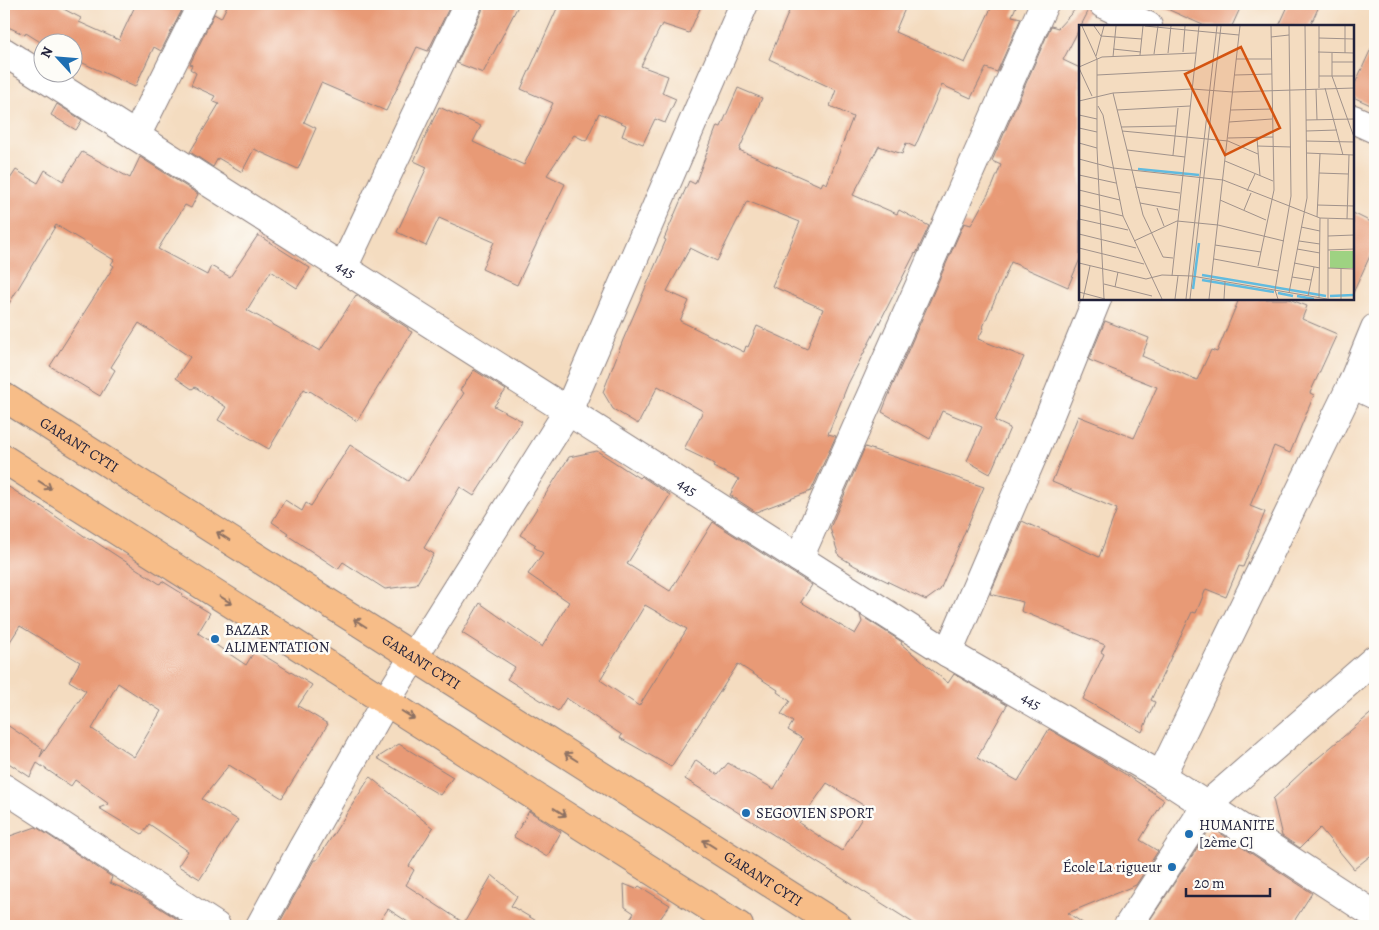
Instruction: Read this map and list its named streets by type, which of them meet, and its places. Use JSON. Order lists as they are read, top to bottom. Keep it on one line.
{"streets":{"main road":["GARANT CYTI"],"street":["445"]},"places":["BAZAR ALIMENTATION","SEGOVIEN SPORT","HUMANITE [2ème C]","École La rigueur"],"scale_bar":"20 m","north":"top left"}
